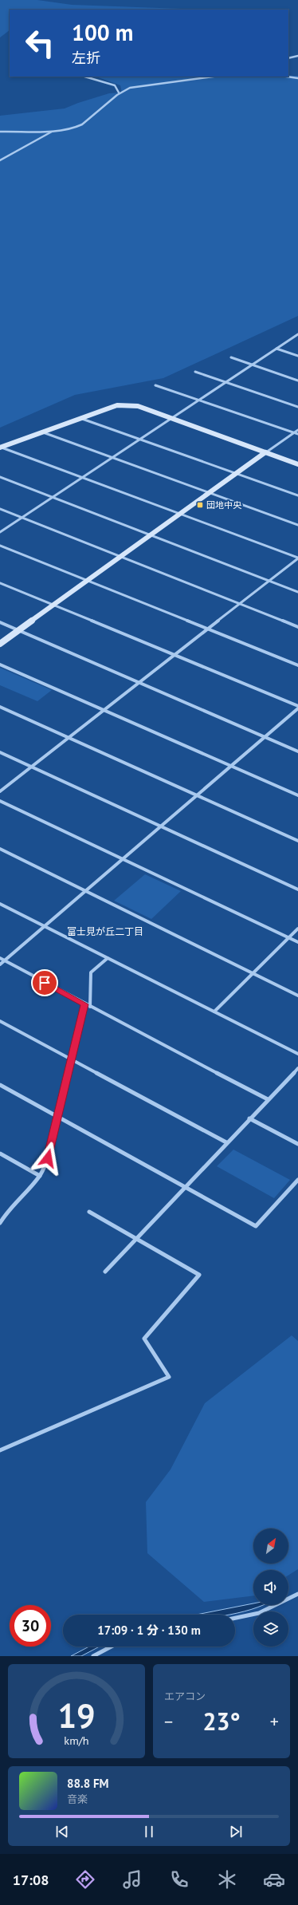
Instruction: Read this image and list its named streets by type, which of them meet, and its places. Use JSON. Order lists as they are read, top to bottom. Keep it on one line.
{"districts":["富士見が丘二丁目"],"places":{"transit":["団地中央"]},"north":"top right","page":{"turn":["100 m","左折"],"limit":"30","trip":"17:09 · 1 分 · 130 m","tile":"エアコン","heat":["−","23°","+"],"song":["88.8 FM","音楽"],"tabs":"17:08","gauge":["19","km/h"]}}
